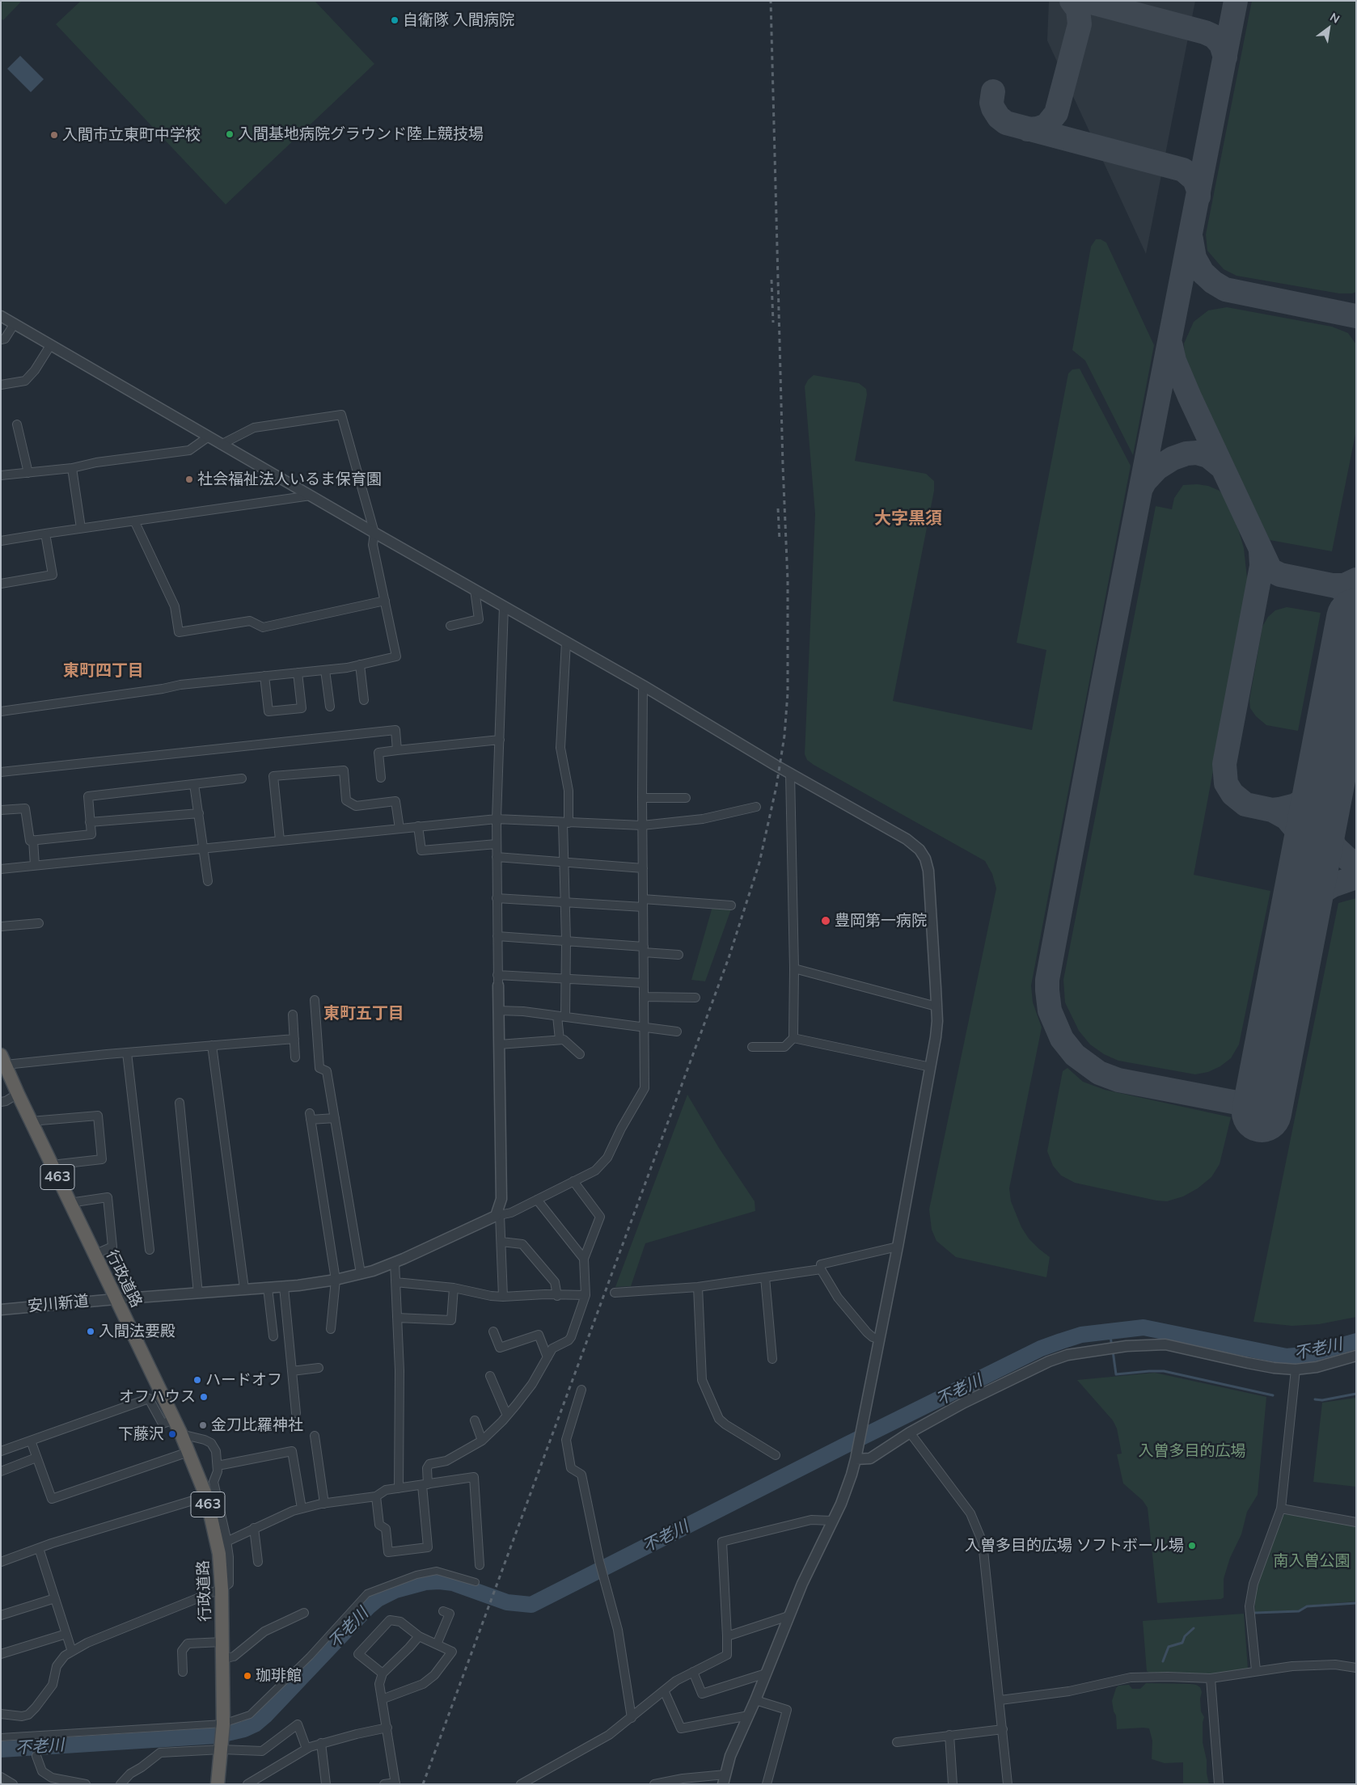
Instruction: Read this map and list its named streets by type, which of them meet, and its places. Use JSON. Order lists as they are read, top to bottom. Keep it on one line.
{"streets":{"highway":["463","行政道路"],"street":["安川新道"]},"crossings":[["行政道路","安川新道"]],"districts":["大字黒須","東町四丁目","東町五丁目"],"water":["不老川"],"parks":["入曽多目的広場","南入曽公園"],"places":["自衛隊 入間病院","入間基地病院グラウンド陸上競技場","入間市立東町中学校","社会福祉法人いるま保育園","豊岡第一病院","入間法要殿","ハードオフ","オフハウス","金刀比羅神社","下藤沢","入曽多目的広場 ソフトボール場","珈琲館"],"north":"top right"}
